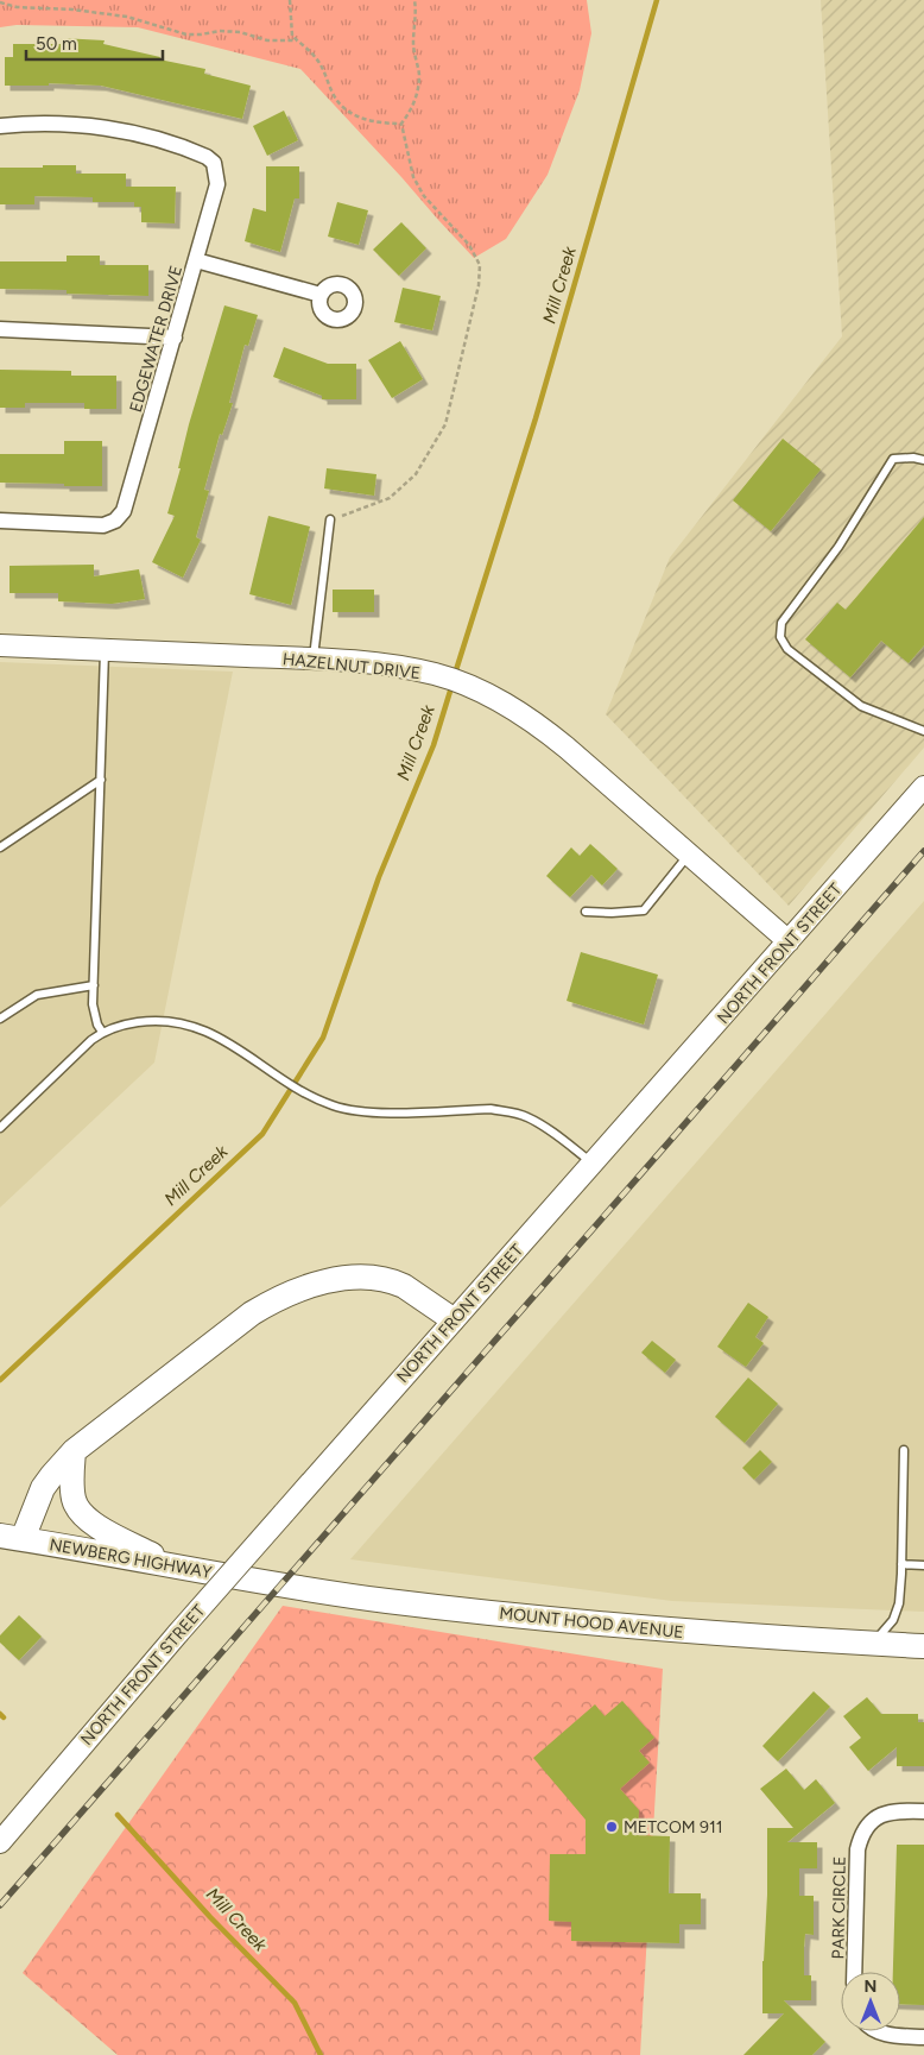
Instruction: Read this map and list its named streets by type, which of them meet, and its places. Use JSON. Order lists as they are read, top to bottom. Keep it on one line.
{"streets":{"main road":["HAZELNUT DRIVE","NORTH FRONT STREET","NEWBERG HIGHWAY","MOUNT HOOD AVENUE"],"street":["EDGEWATER DRIVE","PARK CIRCLE"]},"crossings":[["HAZELNUT DRIVE","NORTH FRONT STREET"],["NEWBERG HIGHWAY","MOUNT HOOD AVENUE"]],"water":["Mill Creek"],"places":["METCOM 911"],"scale_bar":"50 m","north":"top"}
